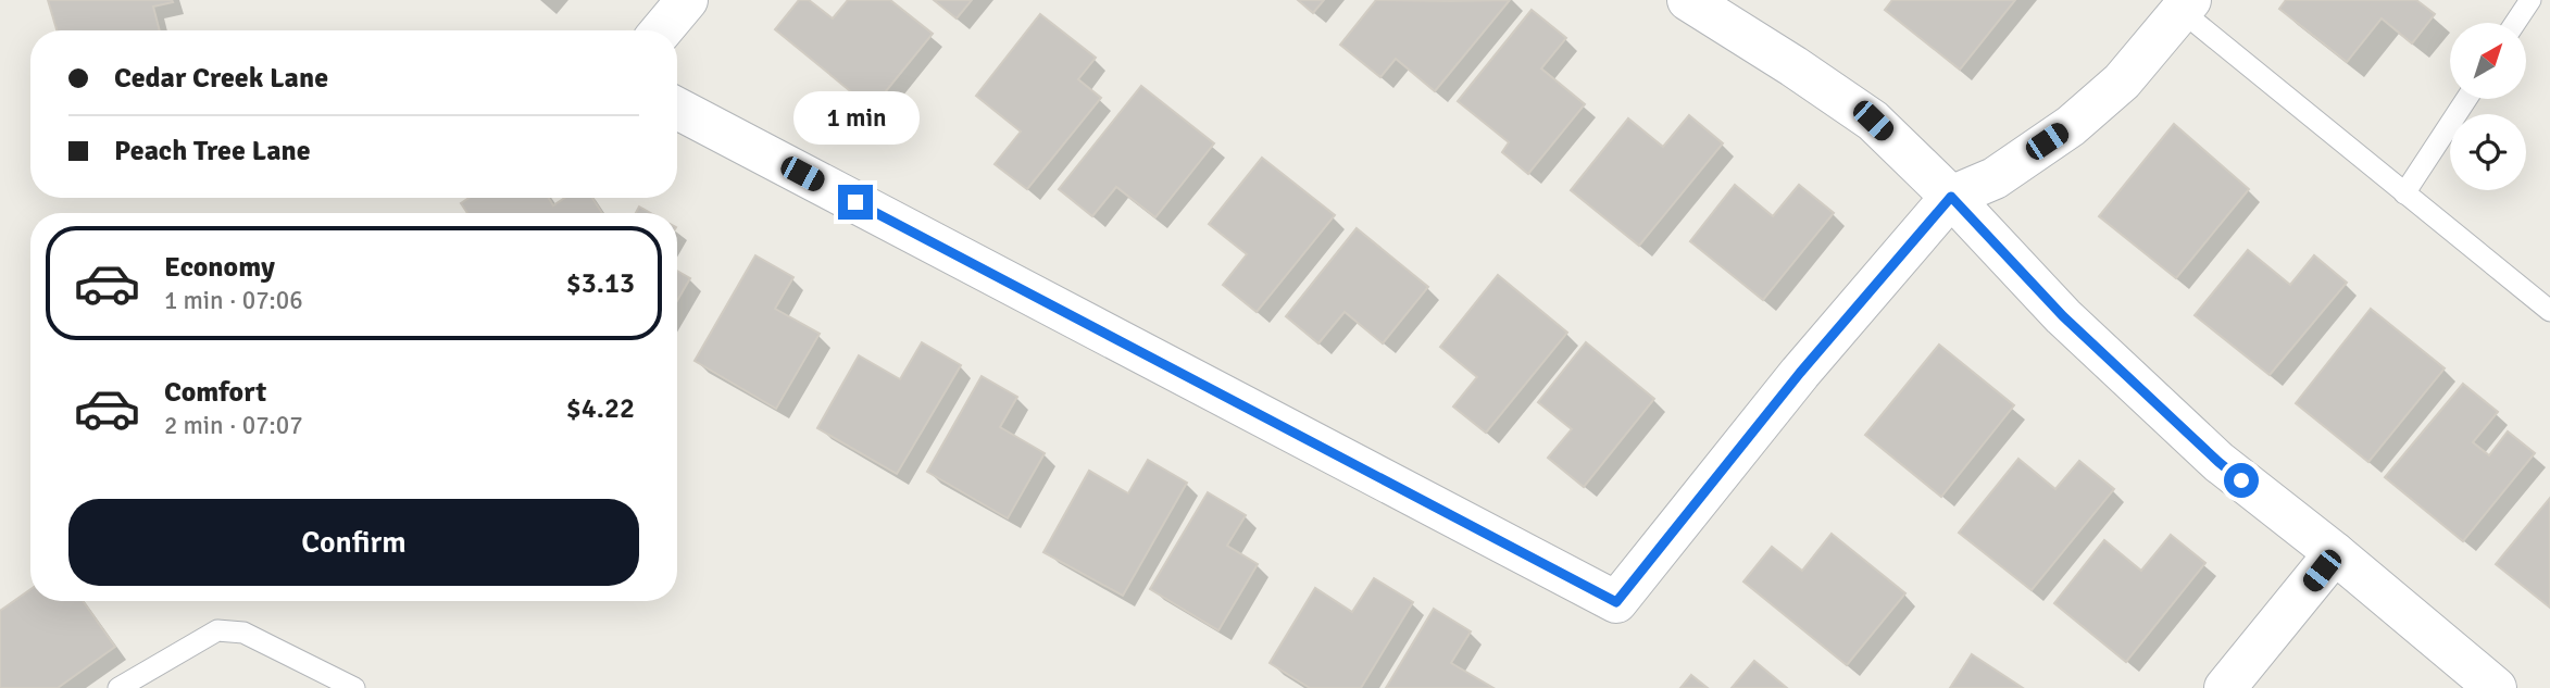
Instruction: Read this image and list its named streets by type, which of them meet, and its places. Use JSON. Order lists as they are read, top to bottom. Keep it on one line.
{"north":"top right","page":{"banner":["Cedar Creek Lane","Peach Tree Lane"],"bubble":"1 min","list":[{"name":"Economy","note":"1 min · 07:06","value":"$3.13"},{"name":"Comfort","note":"2 min · 07:07","value":"$4.22"}],"buttons":"Confirm"}}
